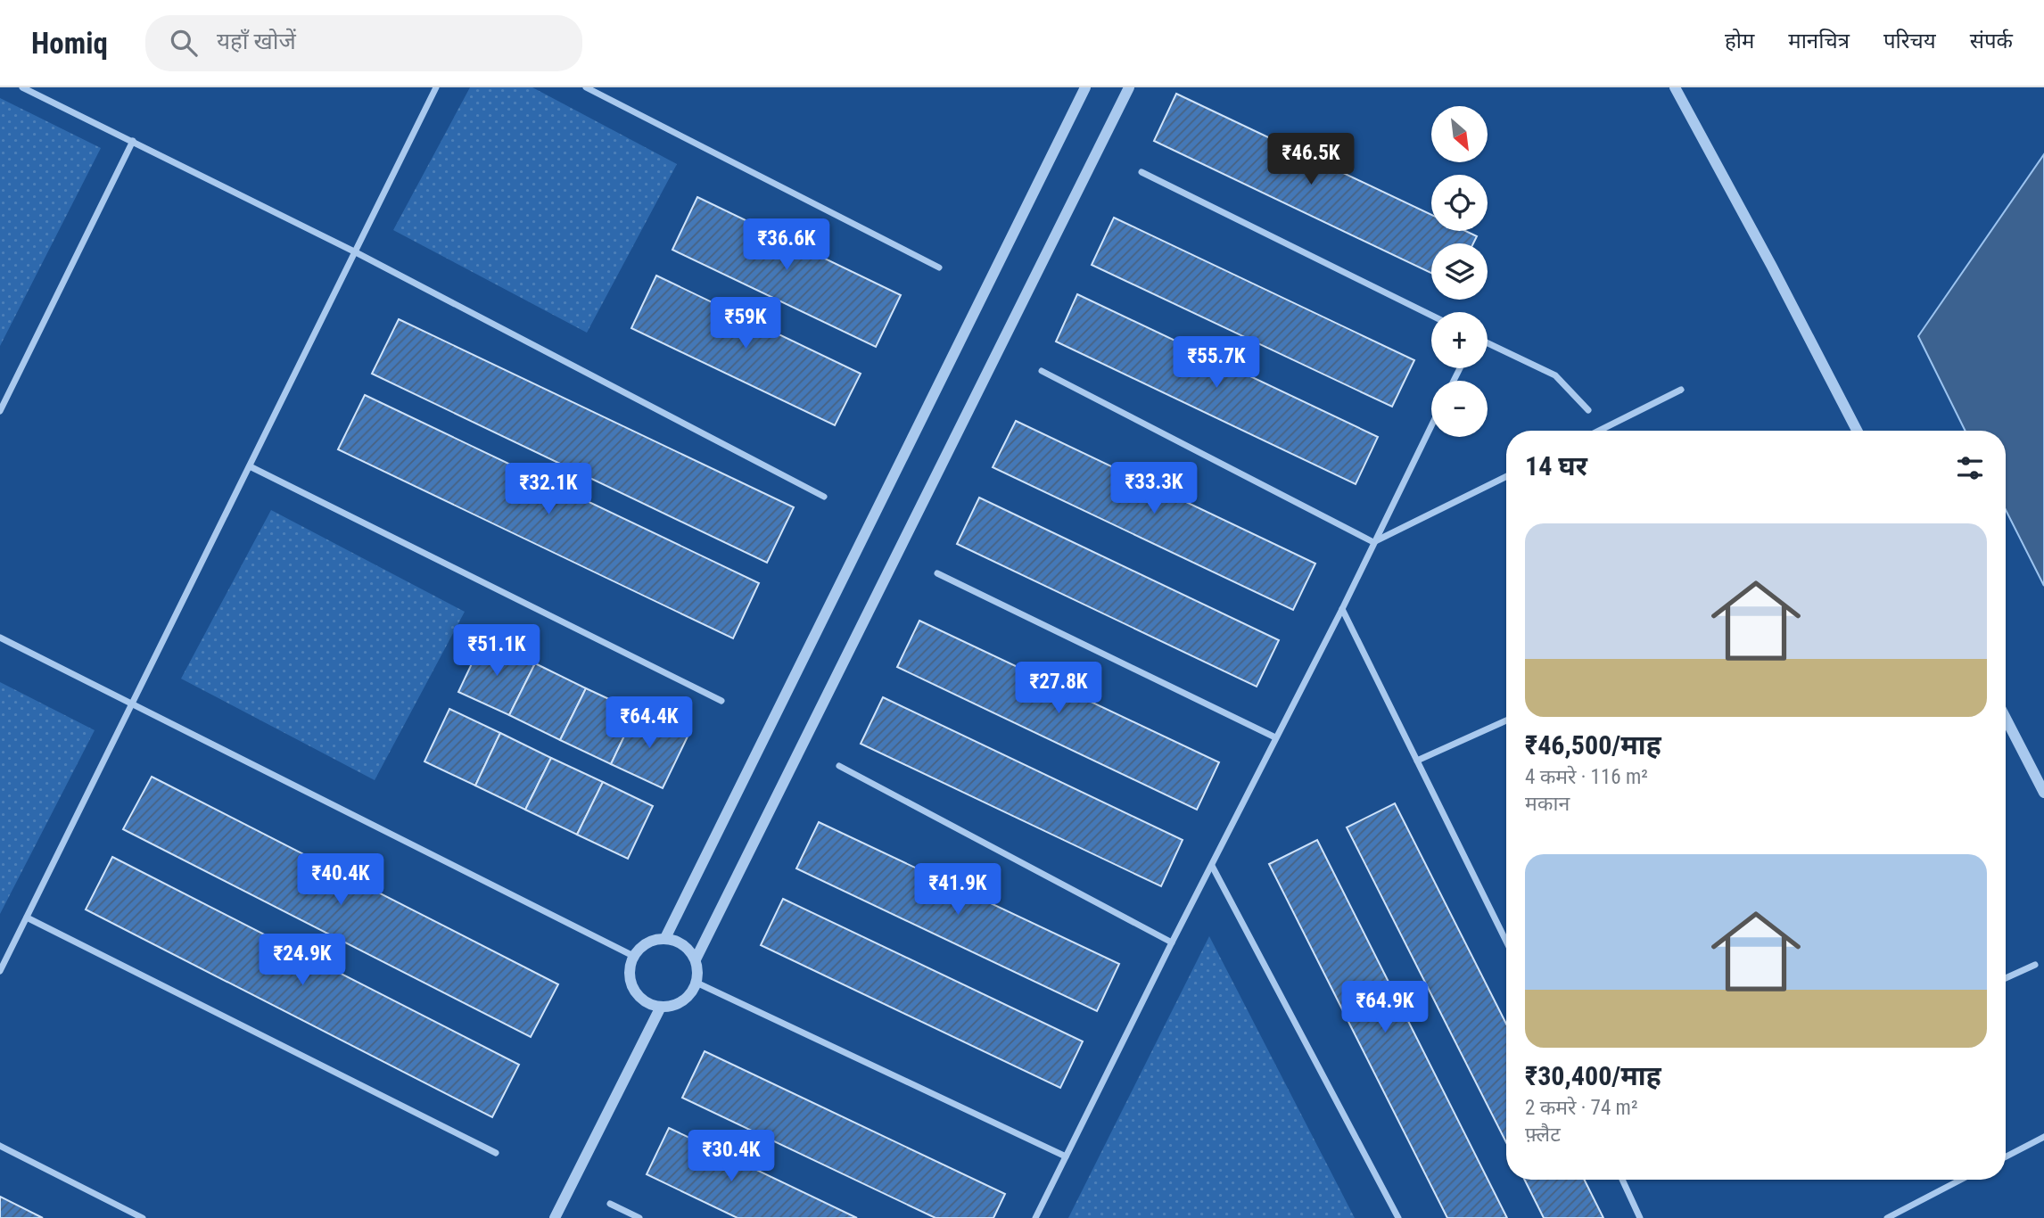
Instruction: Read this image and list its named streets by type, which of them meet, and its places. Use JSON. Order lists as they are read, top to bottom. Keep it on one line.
{"north":"bottom right","page":{"header":"Homiq","search":"यहाँ खोजें","nav":["होम","मानचित्र","परिचय","संपर्क"],"map_buttons":["+","−"],"price":["₹46.5K","₹36.6K","₹59K","₹55.7K","₹33.3K","₹32.1K","₹51.1K","₹27.8K","₹64.4K","₹40.4K","₹41.9K","₹24.9K","₹64.9K","₹30.4K"],"heading":"14 घर","list":[{"name":"₹46,500/माह","note":"4 कमरे · 116 m² · मकान"},{"name":"₹30,400/माह","note":"2 कमरे · 74 m² · फ़्लैट"}]}}
